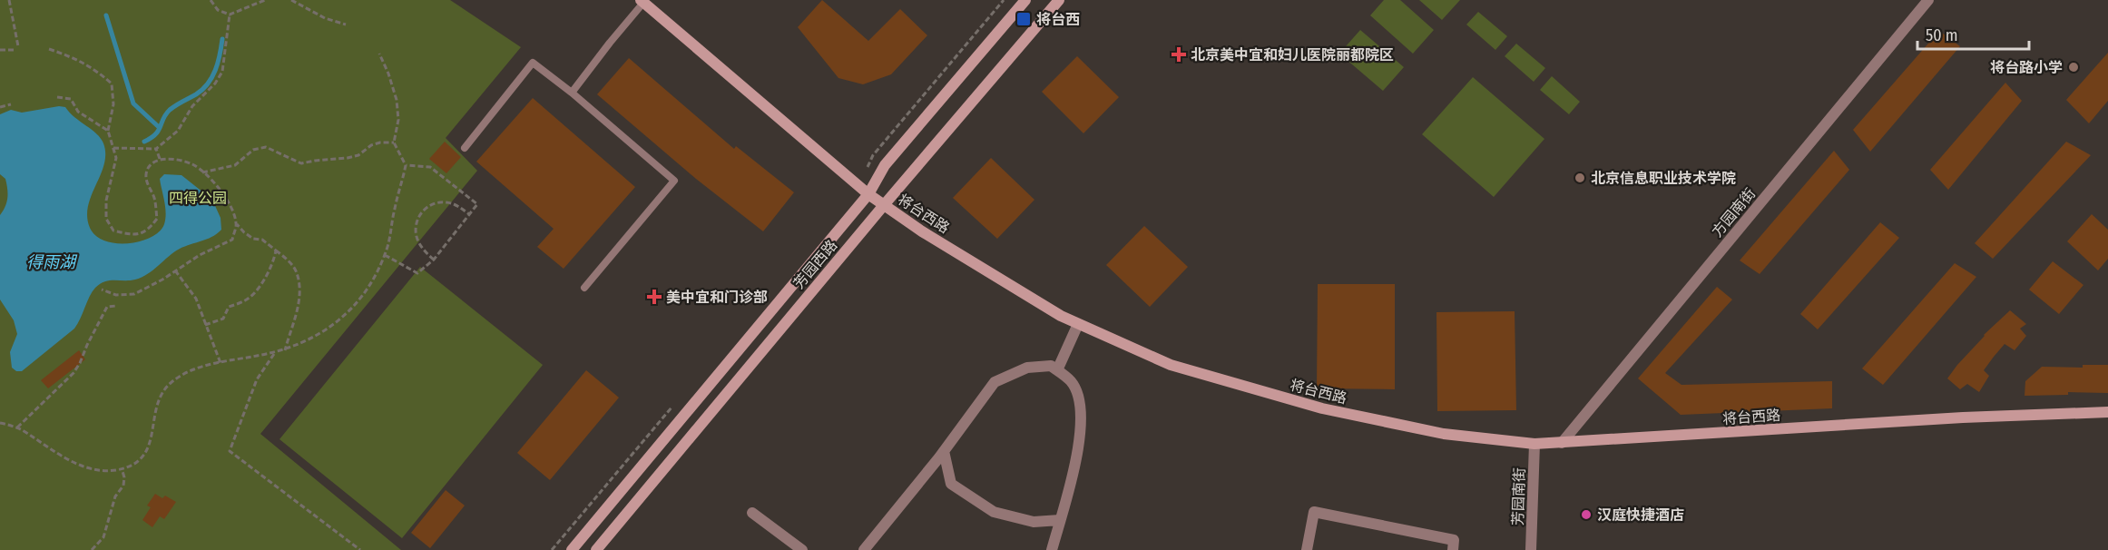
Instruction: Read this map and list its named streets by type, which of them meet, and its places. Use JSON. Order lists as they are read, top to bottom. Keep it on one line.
{"streets":{"street":["方园南街","将台西路","芳园西路","芳园南街"]},"crossings":[["方园南街","将台西路"],["将台西路","芳园西路"],["将台西路","芳园南街"]],"water":["得雨湖"],"parks":["四得公园"],"places":{"transit":["将台西"],"health":["北京美中宜和妇儿医院丽都院区","美中宜和门诊部"],"other":["将台路小学","北京信息职业技术学院","汉庭快捷酒店"]},"scale_bar":"50 m"}
